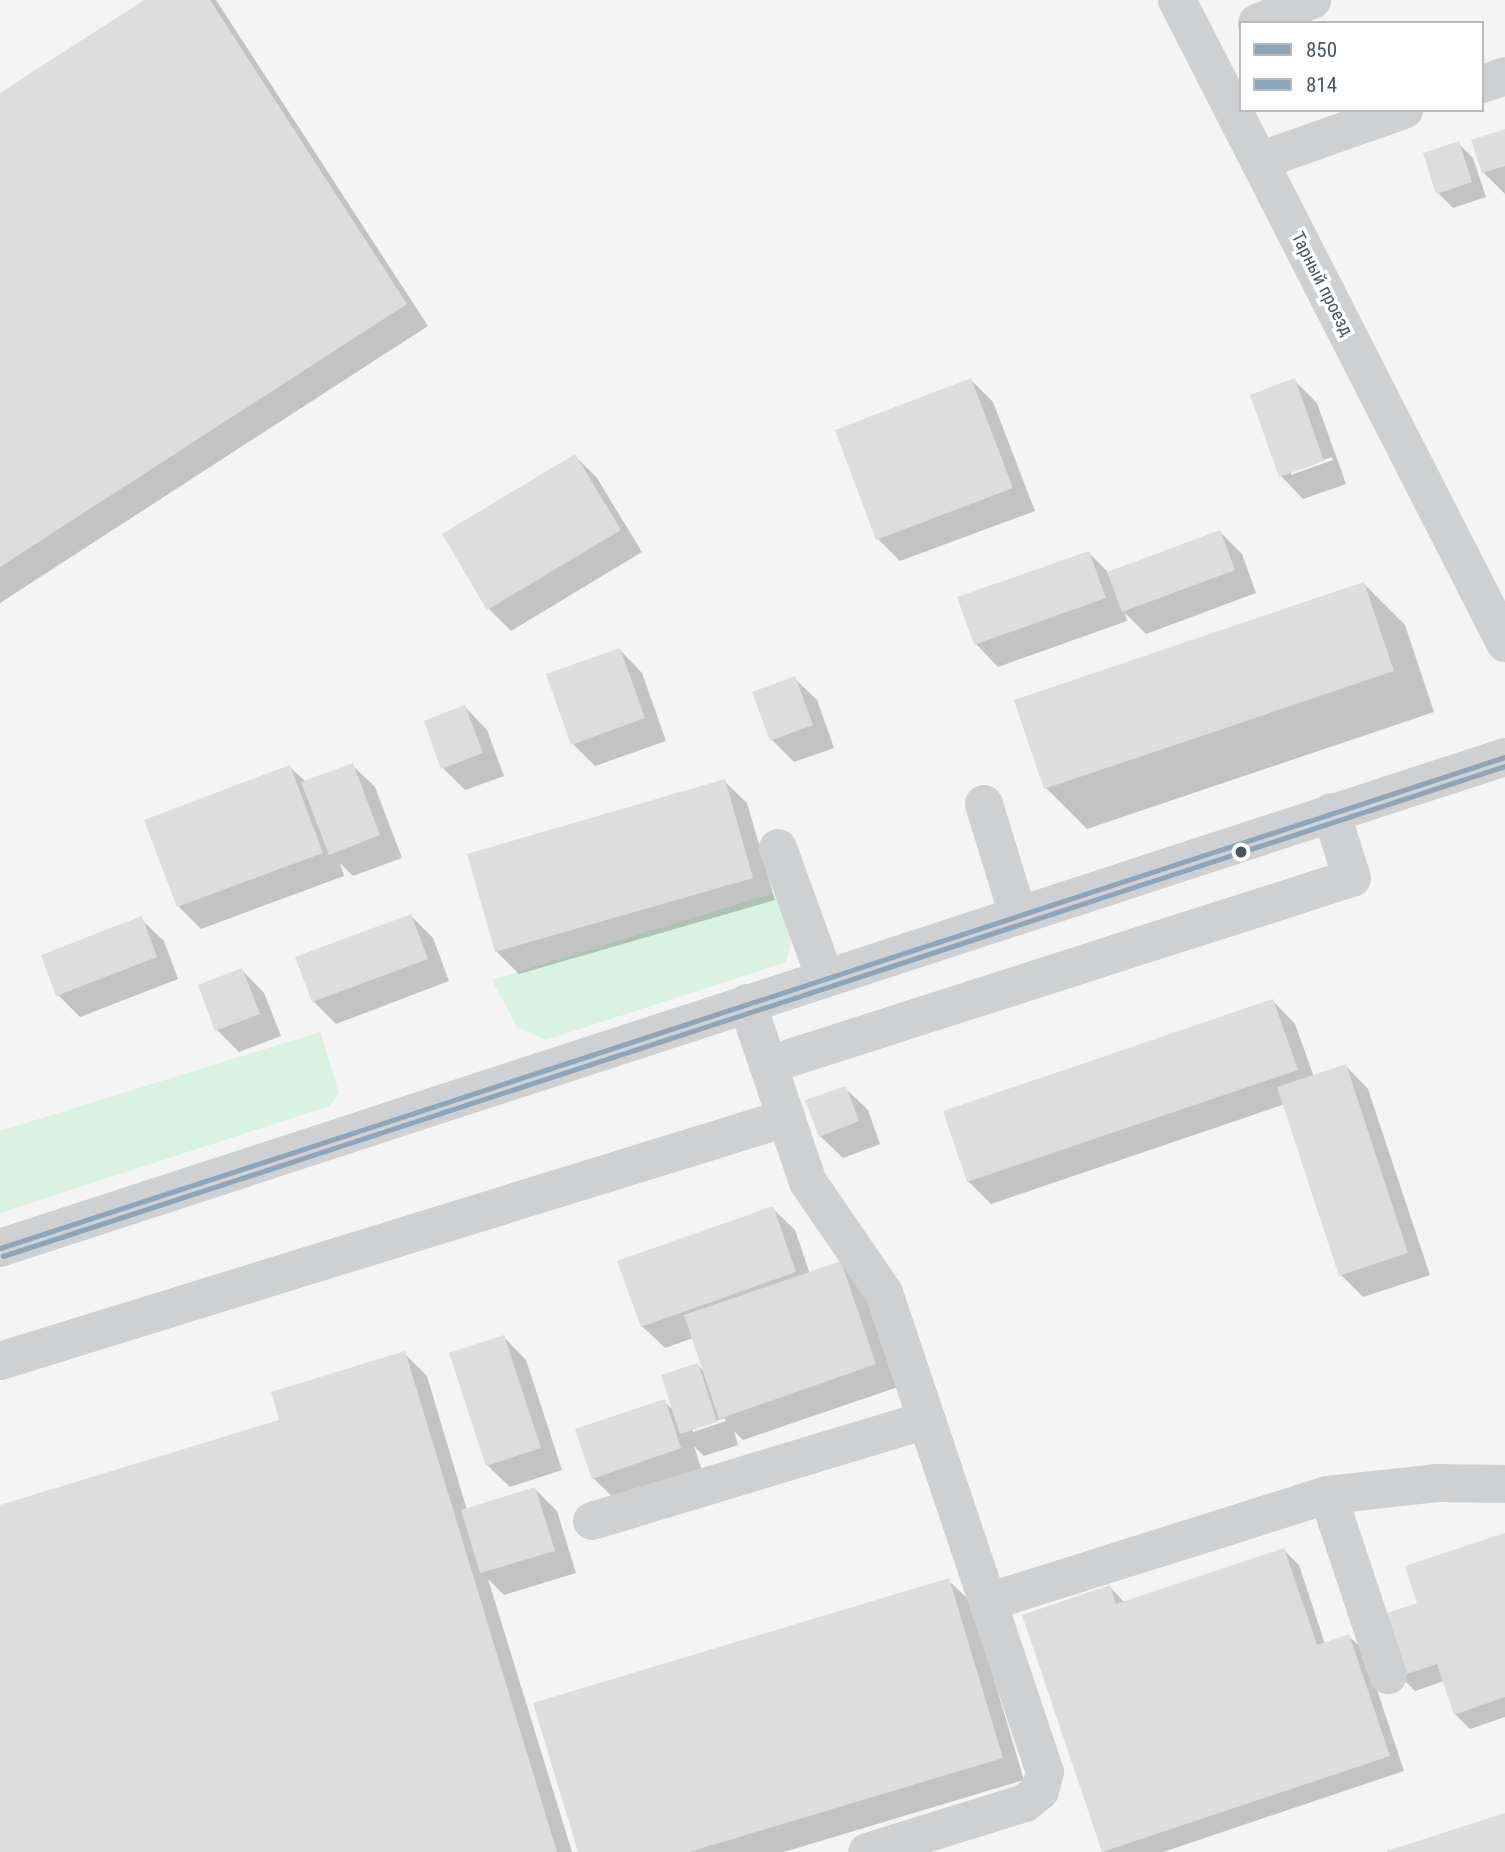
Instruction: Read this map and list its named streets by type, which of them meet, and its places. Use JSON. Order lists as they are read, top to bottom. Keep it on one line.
{"streets":{"street":["Тарный проезд"]},"lines":["transit line 850","transit line 814"],"legend":["850","814"]}
